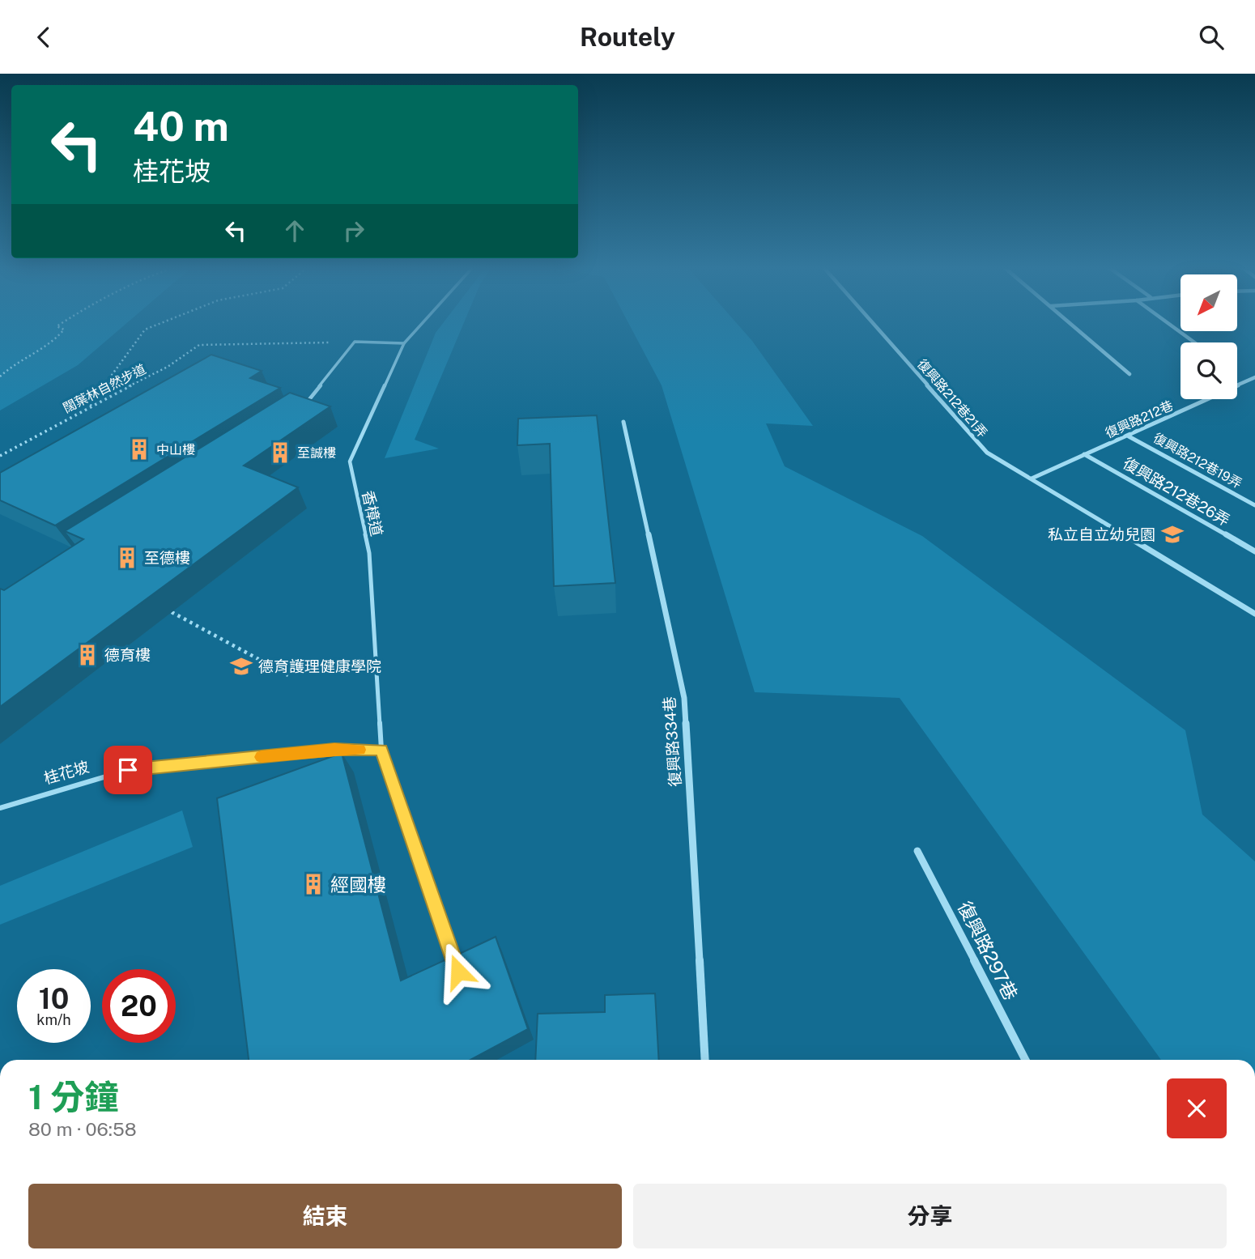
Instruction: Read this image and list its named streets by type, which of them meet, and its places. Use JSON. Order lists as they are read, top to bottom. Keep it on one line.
{"streets":{"street":["復興路212巷21弄","復興路212巷","復興路212巷19弄","復興路212巷26弄","復興路334巷","復興路297巷"],"lane":["香樟道","桂花坡"],"path":["闊葉林自然步道"]},"crossings":[["復興路212巷21弄","復興路212巷"],["復興路212巷","復興路212巷19弄"],["復興路212巷","復興路212巷26弄"],["香樟道","桂花坡"]],"places":{"building":["中山樓","至誠樓","至德樓","德育樓","經國樓"],"school or university":["私立自立幼兒園","德育護理健康學院"]},"north":"bottom left","page":{"header":"Routely","turn":["40 m","桂花坡"],"speed":"10 km/h","limit":"20","heading":["1 分鐘","80 m · 06:58"],"buttons":["結束","分享"]}}
